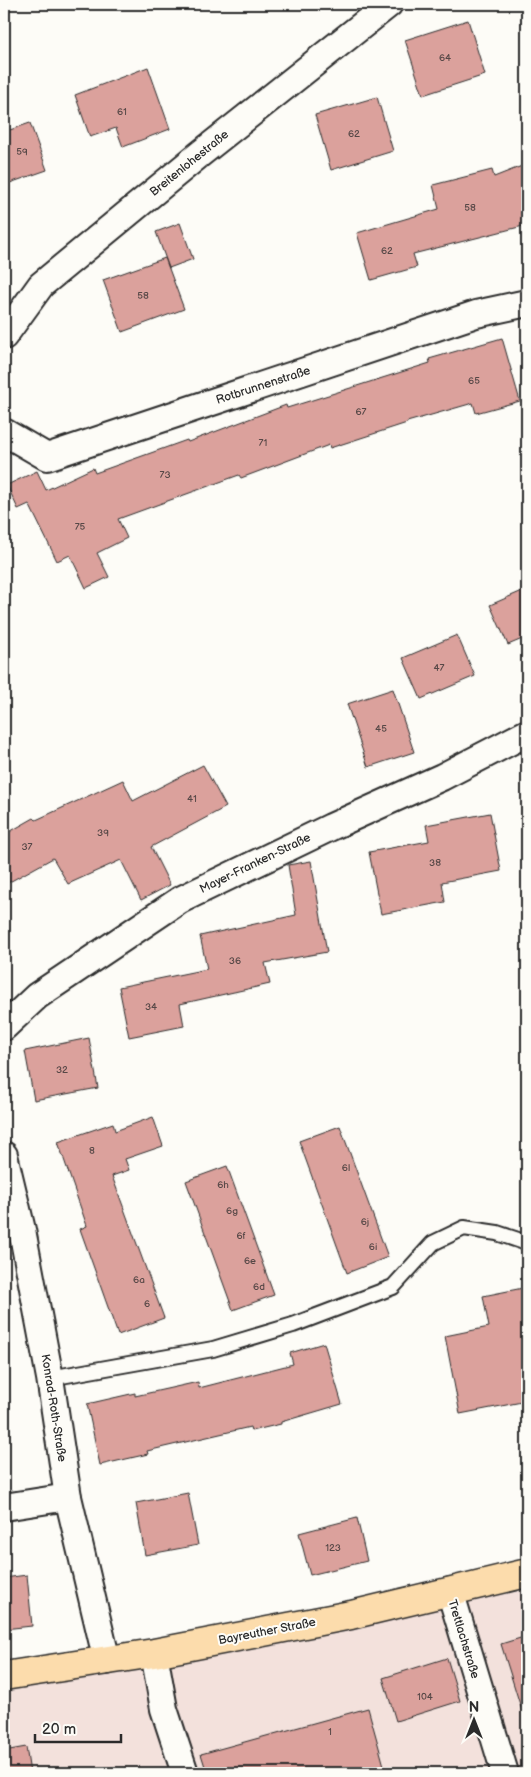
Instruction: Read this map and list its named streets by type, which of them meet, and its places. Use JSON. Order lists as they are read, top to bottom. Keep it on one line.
{"streets":{"main road":["Bayreuther Straße"],"street":["Breitenlohestraße","Rotbrunnenstraße","Mayer-Franken-Straße","Konrad-Roth-Straße","Trettlachstraße"]},"crossings":[["Konrad-Roth-Straße","Bayreuther Straße"],["Bayreuther Straße","Trettlachstraße"]],"house_numbers":["64","61","62","59","58","62","58","65","67","71","73","75","47","45","41","39","37","38","36","34","32","8","6l","6h","6g","6j","6f","6i","6e","6a","6d","6","123","104","1"],"scale_bar":"20 m","north":"top"}
